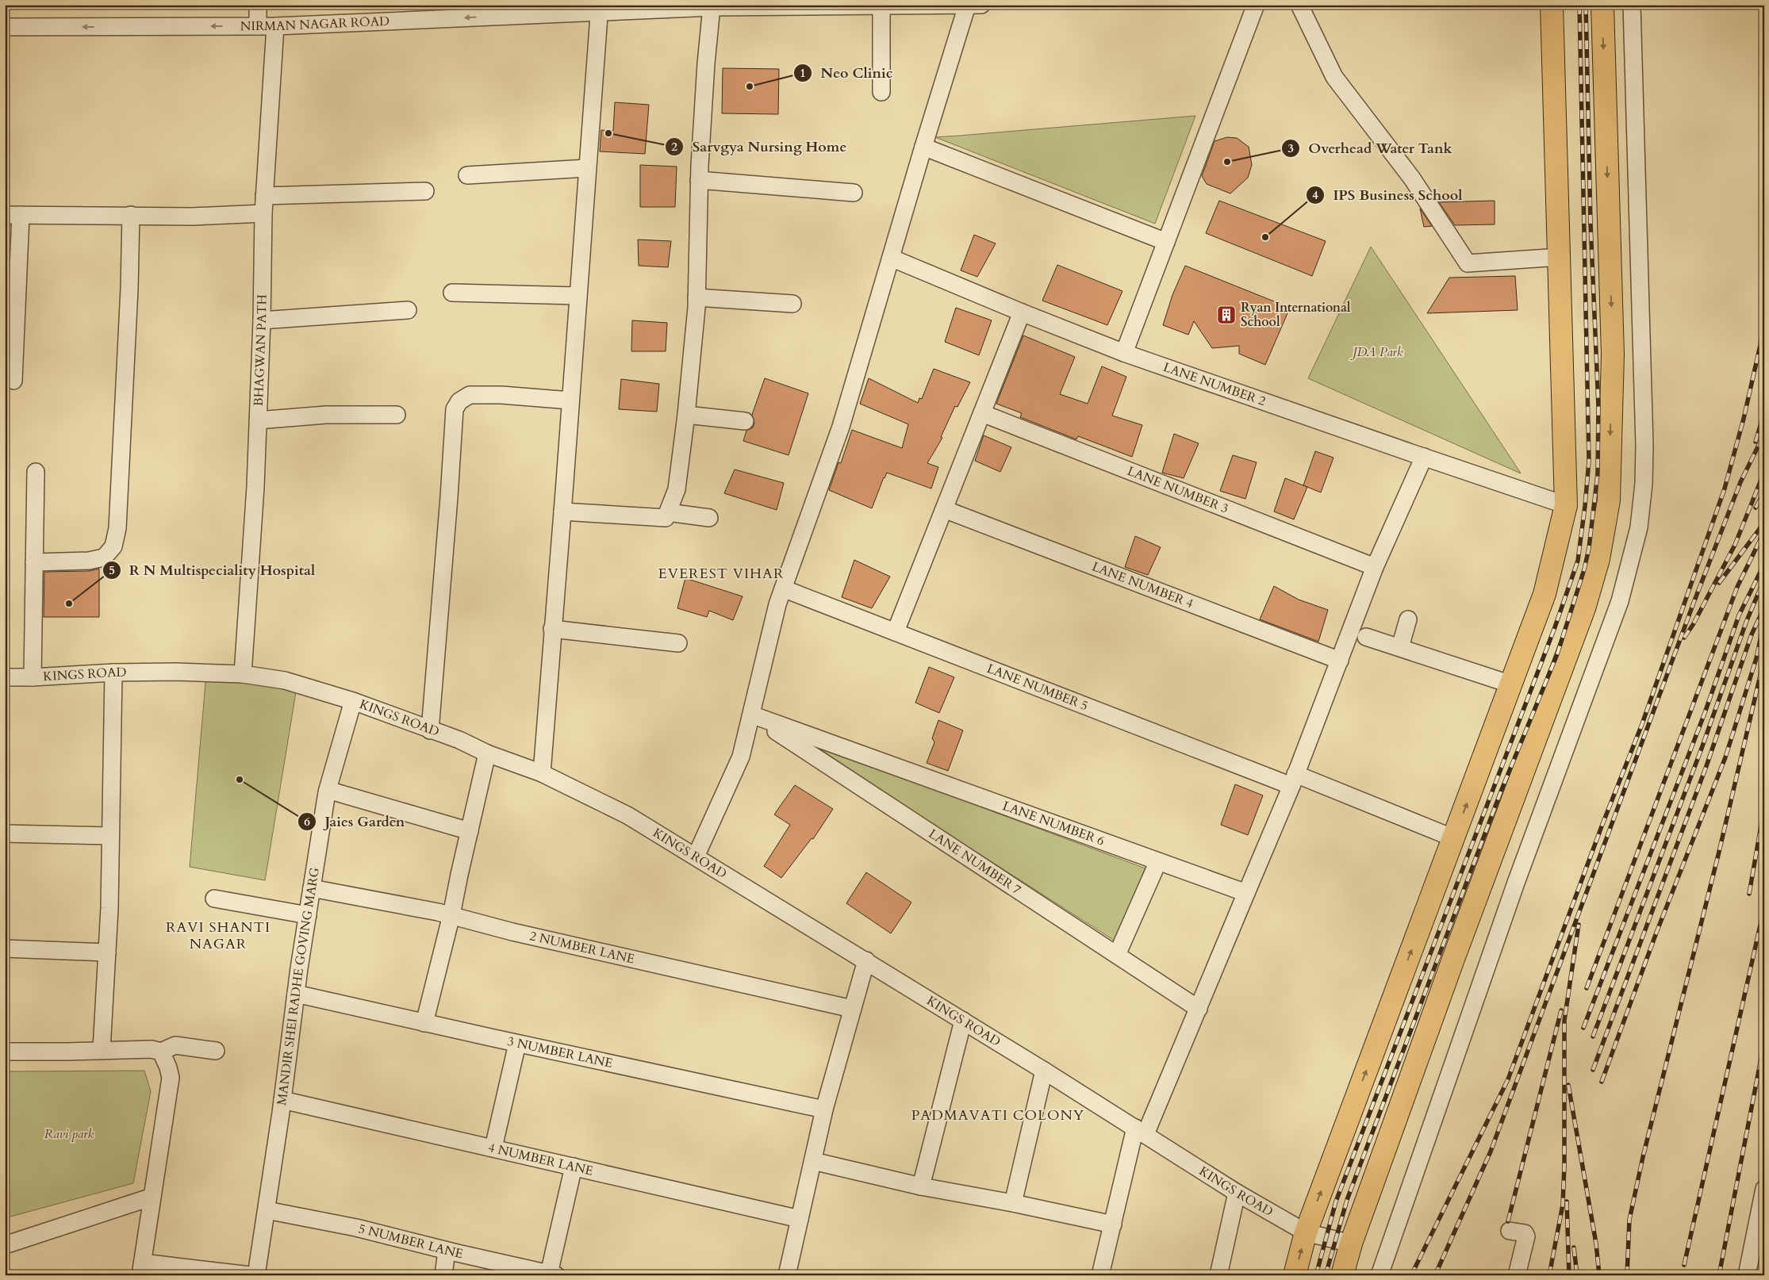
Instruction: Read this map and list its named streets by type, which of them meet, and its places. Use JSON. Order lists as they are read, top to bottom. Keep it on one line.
{"streets":{"street":["NIRMAN NAGAR ROAD","BHAGWAN PATH","LANE NUMBER 2","LANE NUMBER 3","LANE NUMBER 4","KINGS ROAD","LANE NUMBER 5","LANE NUMBER 6","LANE NUMBER 7","2 NUMBER LANE","MANDIR SHEI RADHE GOVING MARG","3 NUMBER LANE","4 NUMBER LANE","5 NUMBER LANE"]},"crossings":[["NIRMAN NAGAR ROAD","BHAGWAN PATH"],["BHAGWAN PATH","KINGS ROAD"],["KINGS ROAD","MANDIR SHEI RADHE GOVING MARG"],["LANE NUMBER 6","LANE NUMBER 7"],["2 NUMBER LANE","MANDIR SHEI RADHE GOVING MARG"],["MANDIR SHEI RADHE GOVING MARG","3 NUMBER LANE"],["MANDIR SHEI RADHE GOVING MARG","4 NUMBER LANE"],["MANDIR SHEI RADHE GOVING MARG","5 NUMBER LANE"]],"one_way":["NIRMAN NAGAR ROAD"],"districts":["EVEREST VIHAR","RAVI SHANTI NAGAR","PADMAVATI COLONY"],"parks":["JDA Park","Ravi park"],"places":{"other":["Neo Clinic","Sarvgya Nursing Home","Overhead Water Tank","IPS Business School","R N Multispeciality Hospital","Jaies Garden"],"building":["Ryan International School"]}}
